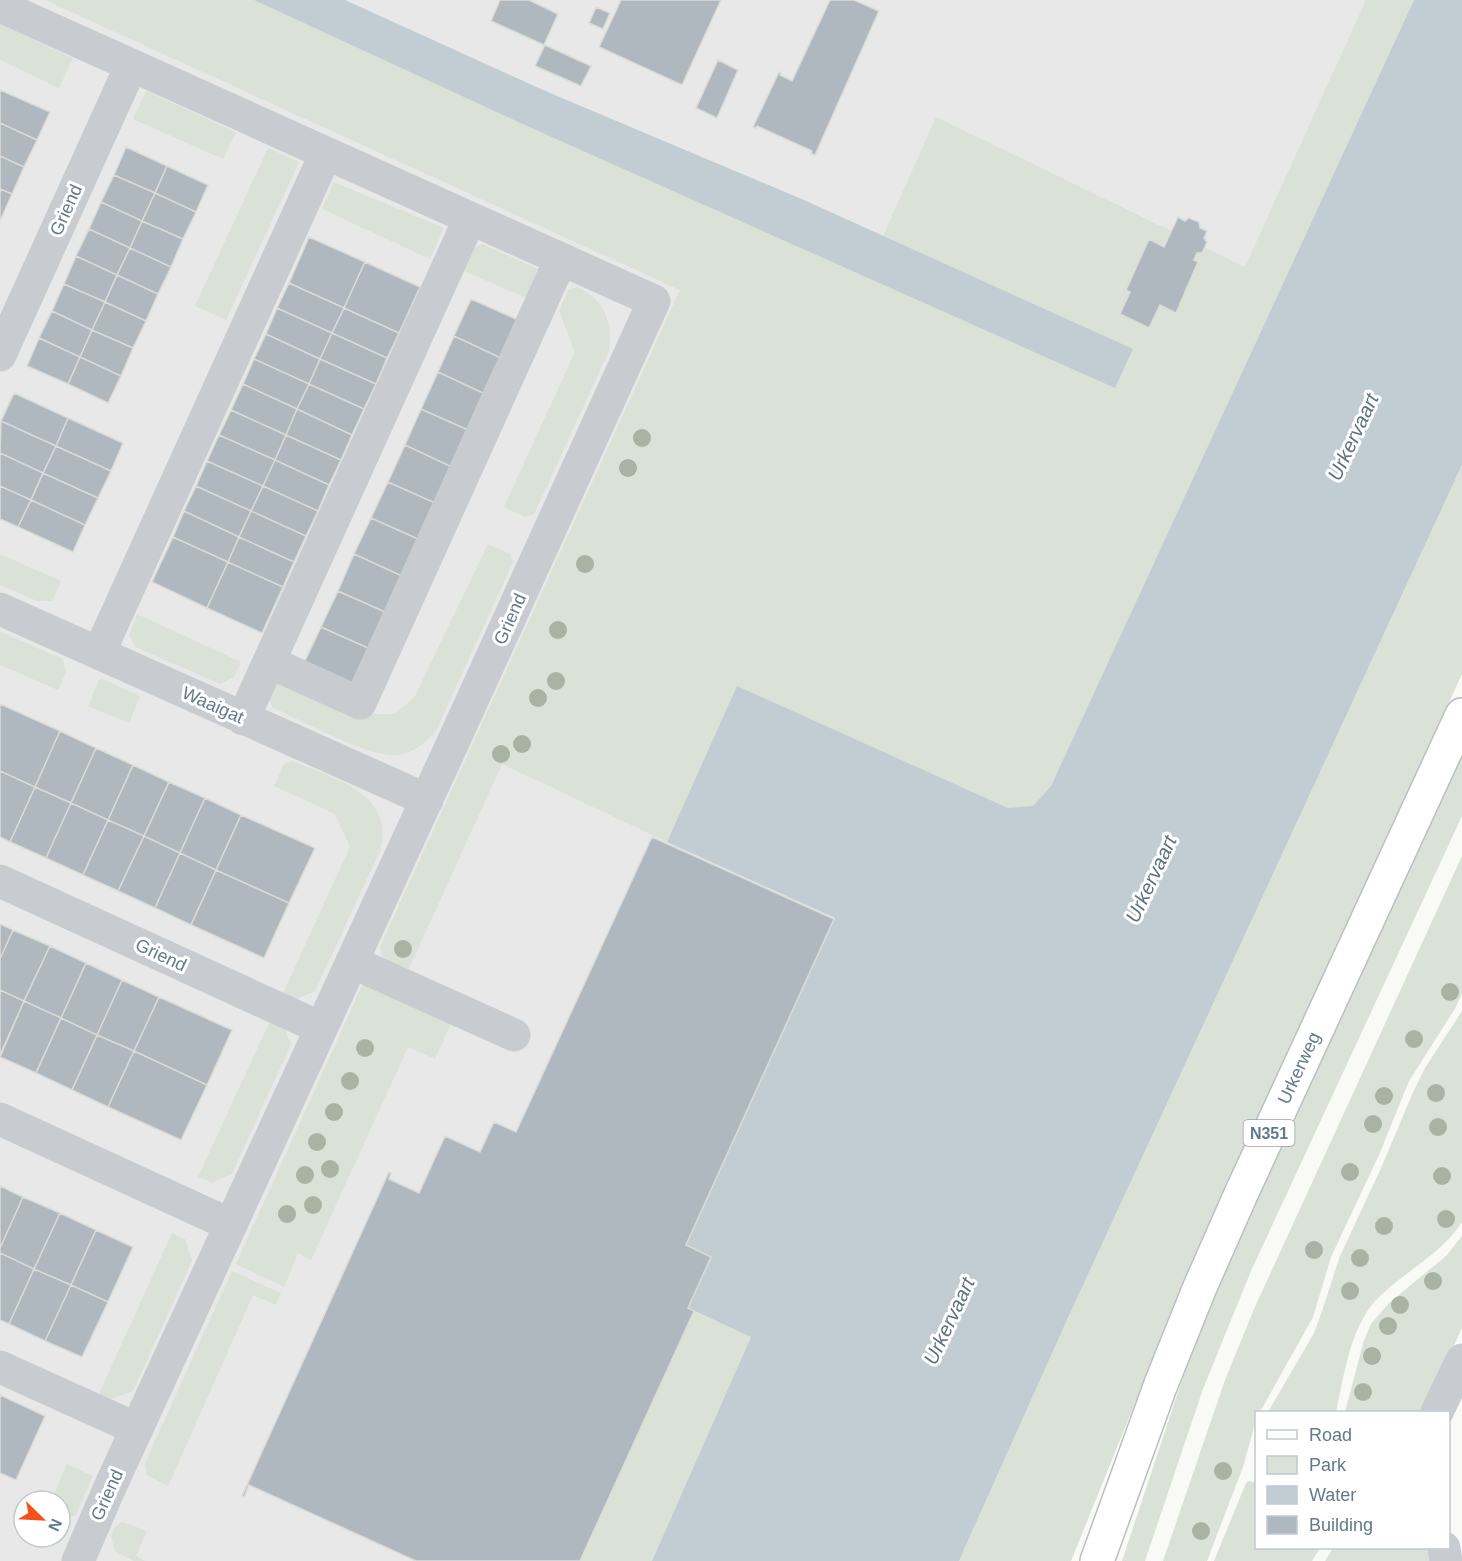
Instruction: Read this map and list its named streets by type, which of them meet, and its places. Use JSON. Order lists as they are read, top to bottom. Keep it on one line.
{"streets":{"main road":["Urkerweg","N351"],"street":["Griend","Waaigat"]},"crossings":[["Griend","Waaigat"]],"water":["Urkervaart"],"legend":["Road","Park","Water","Building"],"north":"bottom right"}
